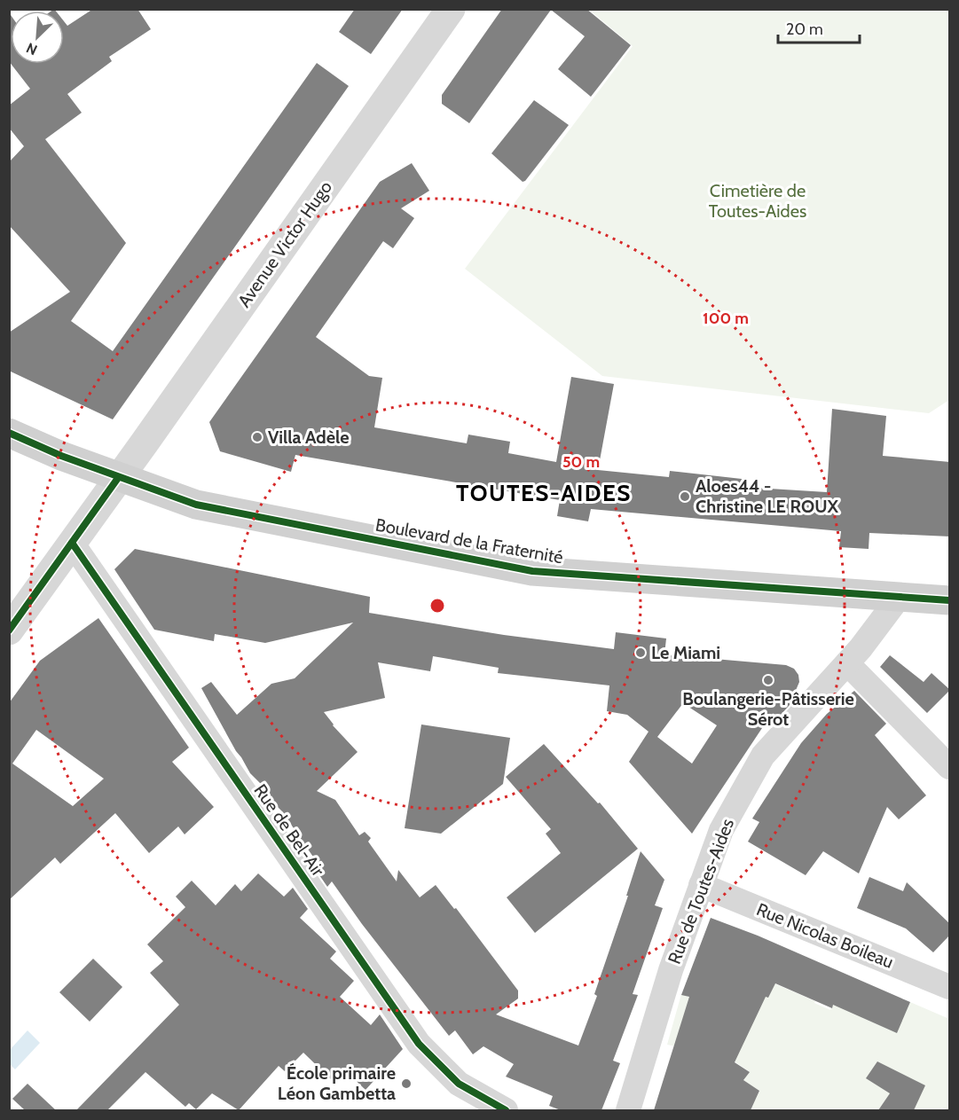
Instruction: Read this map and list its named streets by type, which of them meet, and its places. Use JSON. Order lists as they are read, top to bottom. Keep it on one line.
{"streets":{"main road":["Boulevard de la Fraternité"],"street":["Avenue Victor Hugo","Rue de Bel-Air","Rue de Toutes-Aides","Rue Nicolas Boileau"]},"crossings":[["Avenue Victor Hugo","Boulevard de la Fraternité"],["Avenue Victor Hugo","Rue de Bel-Air"],["Boulevard de la Fraternité","Rue de Toutes-Aides"],["Rue de Toutes-Aides","Rue Nicolas Boileau"]],"districts":["TOUTES-AIDES"],"parks":["Cimetière de Toutes-Aides"],"places":["Villa Adèle","Aloes44 - Christine LE ROUX","Le Miami","Boulangerie-Pâtisserie Sérot","École primaire Léon Gambetta"],"scale_bar":"20 m","north":"bottom left","rings":["100 m","50 m"]}
